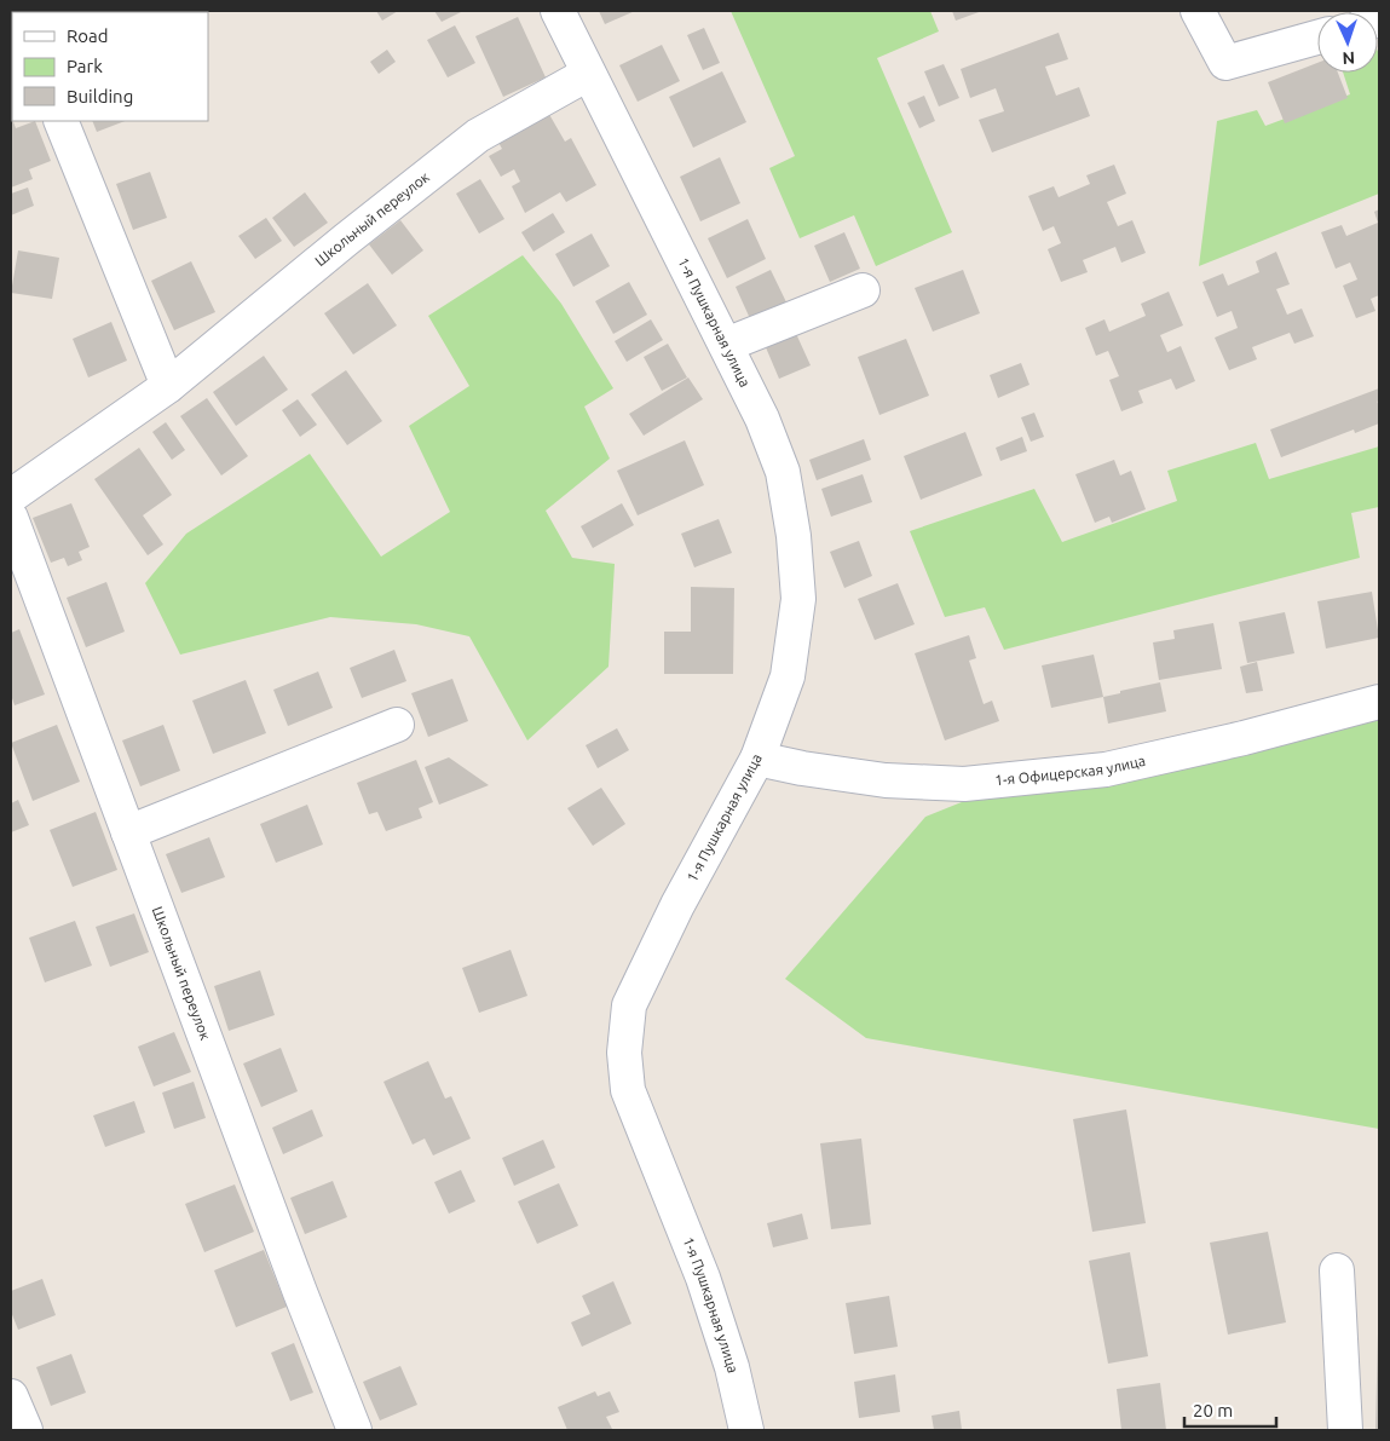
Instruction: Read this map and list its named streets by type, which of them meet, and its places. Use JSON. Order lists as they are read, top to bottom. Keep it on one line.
{"streets":{"street":["Школьный переулок","1-я Пушкарная улица","1-я Офицерская улица"]},"crossings":[["Школьный переулок","1-я Пушкарная улица"],["1-я Пушкарная улица","1-я Офицерская улица"]],"legend":["Road","Park","Building"],"scale_bar":"20 m","north":"bottom"}
